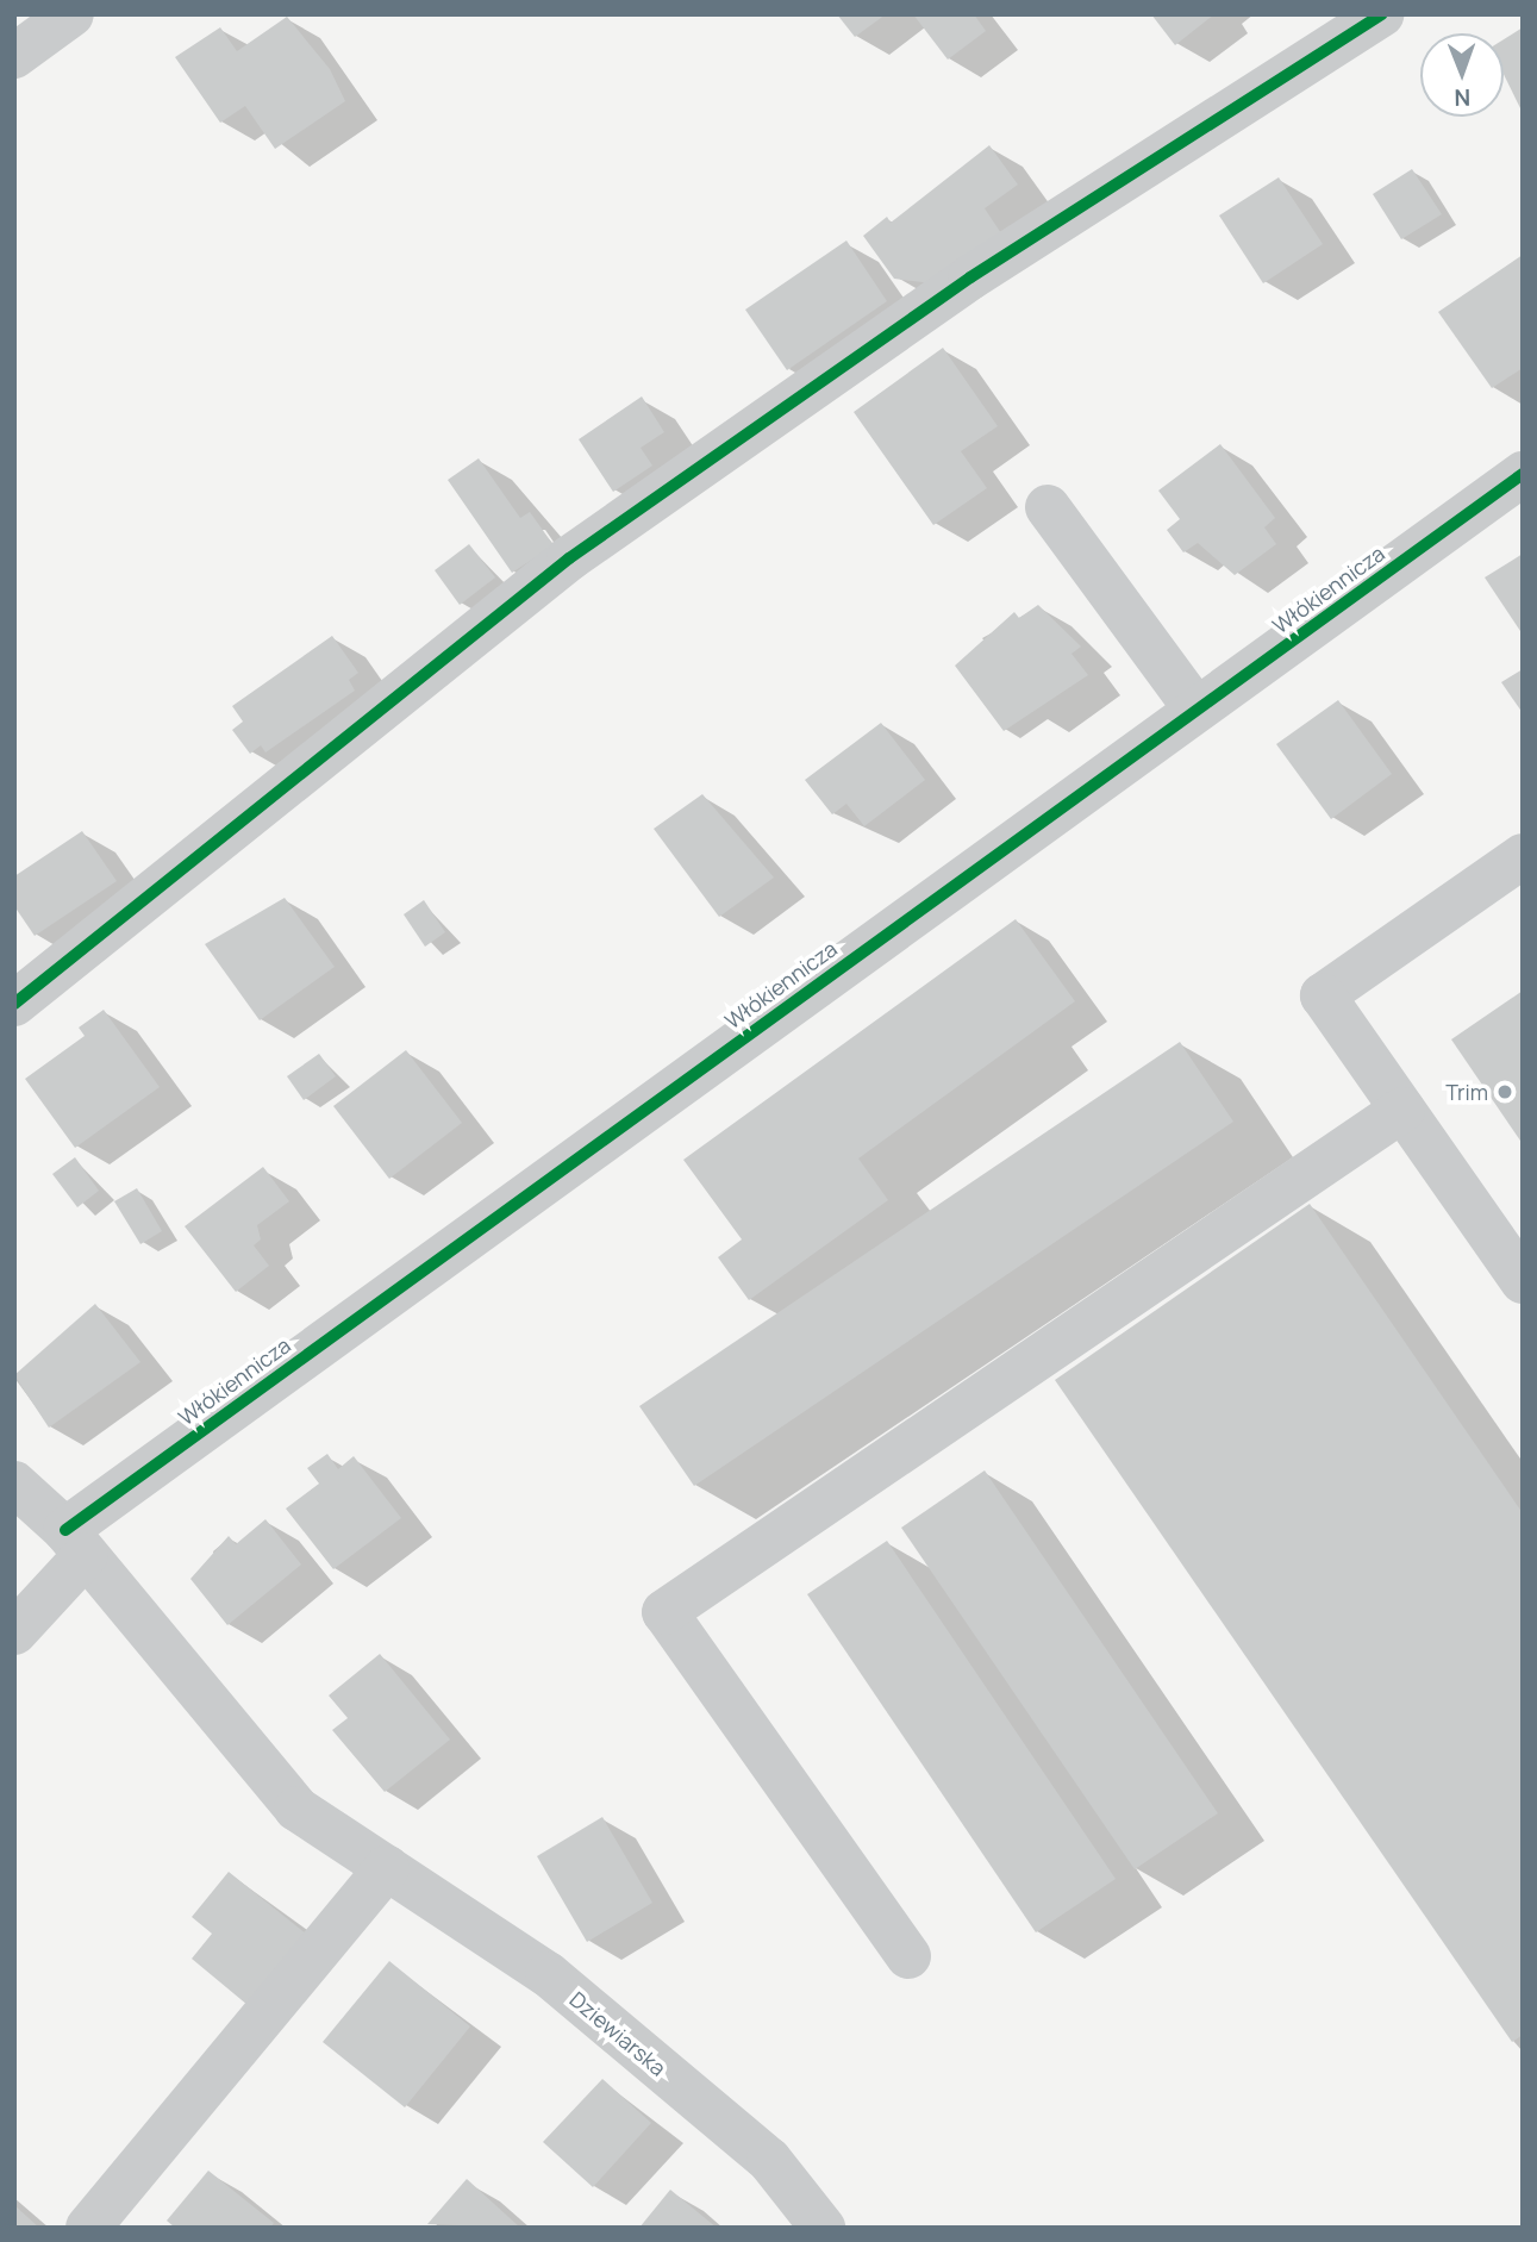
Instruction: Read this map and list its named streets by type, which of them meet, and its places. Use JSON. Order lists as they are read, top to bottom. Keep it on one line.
{"streets":{"street":["Włókiennicza","Dziewiarska"]},"crossings":[["Włókiennicza","Dziewiarska"]],"places":["Trim"],"north":"bottom"}
